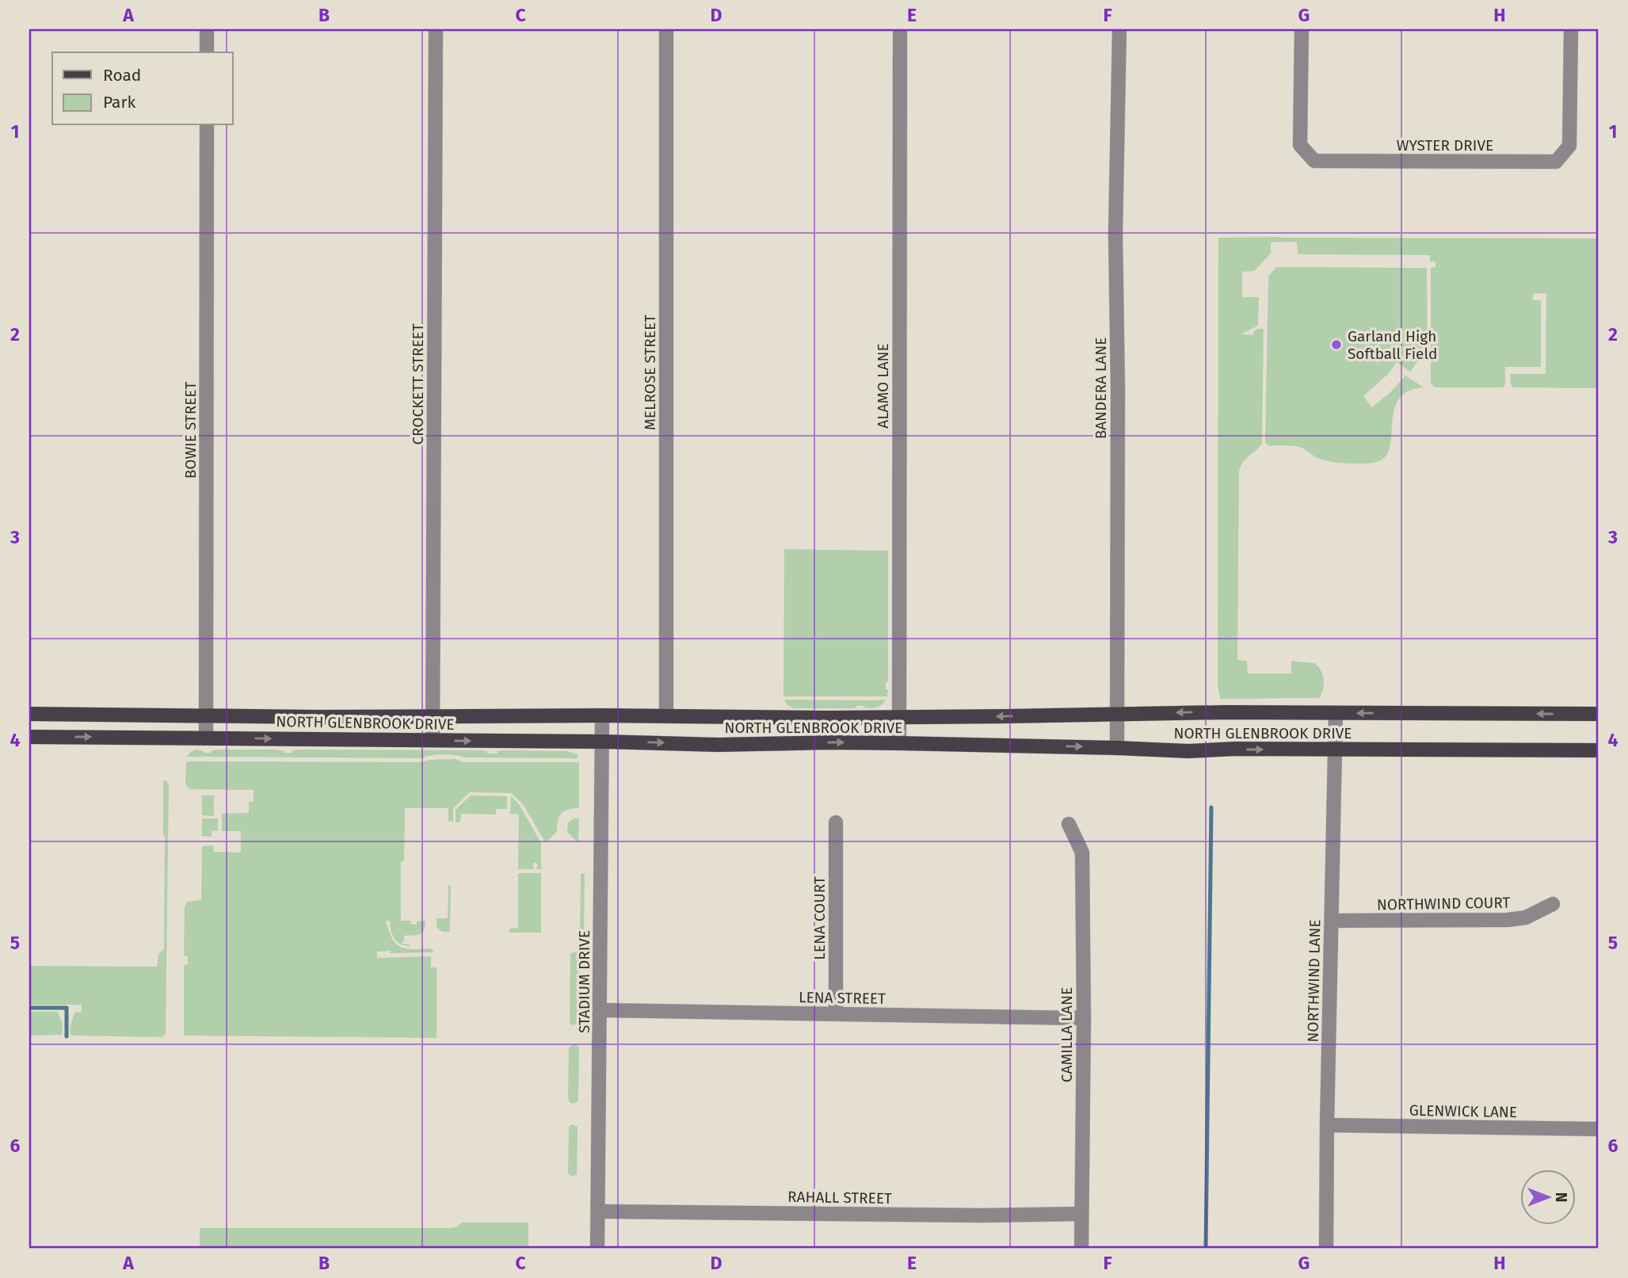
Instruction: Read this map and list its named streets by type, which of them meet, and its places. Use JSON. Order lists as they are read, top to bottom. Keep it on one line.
{"streets":{"main road":["NORTH GLENBROOK DRIVE"],"street":["WYSTER DRIVE","MELROSE STREET","CROCKETT STREET","ALAMO LANE","BANDERA LANE","BOWIE STREET","NORTHWIND COURT","LENA COURT","NORTHWIND LANE","STADIUM DRIVE","LENA STREET","CAMILLA LANE","GLENWICK LANE","RAHALL STREET"]},"crossings":[["MELROSE STREET","NORTH GLENBROOK DRIVE"],["CROCKETT STREET","NORTH GLENBROOK DRIVE"],["ALAMO LANE","NORTH GLENBROOK DRIVE"],["BANDERA LANE","NORTH GLENBROOK DRIVE"],["BOWIE STREET","NORTH GLENBROOK DRIVE"],["NORTH GLENBROOK DRIVE","NORTHWIND LANE"],["NORTH GLENBROOK DRIVE","STADIUM DRIVE"],["NORTHWIND COURT","NORTHWIND LANE"],["LENA COURT","LENA STREET"],["NORTHWIND LANE","GLENWICK LANE"],["STADIUM DRIVE","LENA STREET"],["STADIUM DRIVE","RAHALL STREET"],["LENA STREET","CAMILLA LANE"],["CAMILLA LANE","RAHALL STREET"]],"places":["Garland High Softball Field"],"legend":["Road","Park"],"north":"right","grid":{"columns":["A","B","C","D","E","F","G","H"],"rows":["1","2","3","4","5","6"]}}
